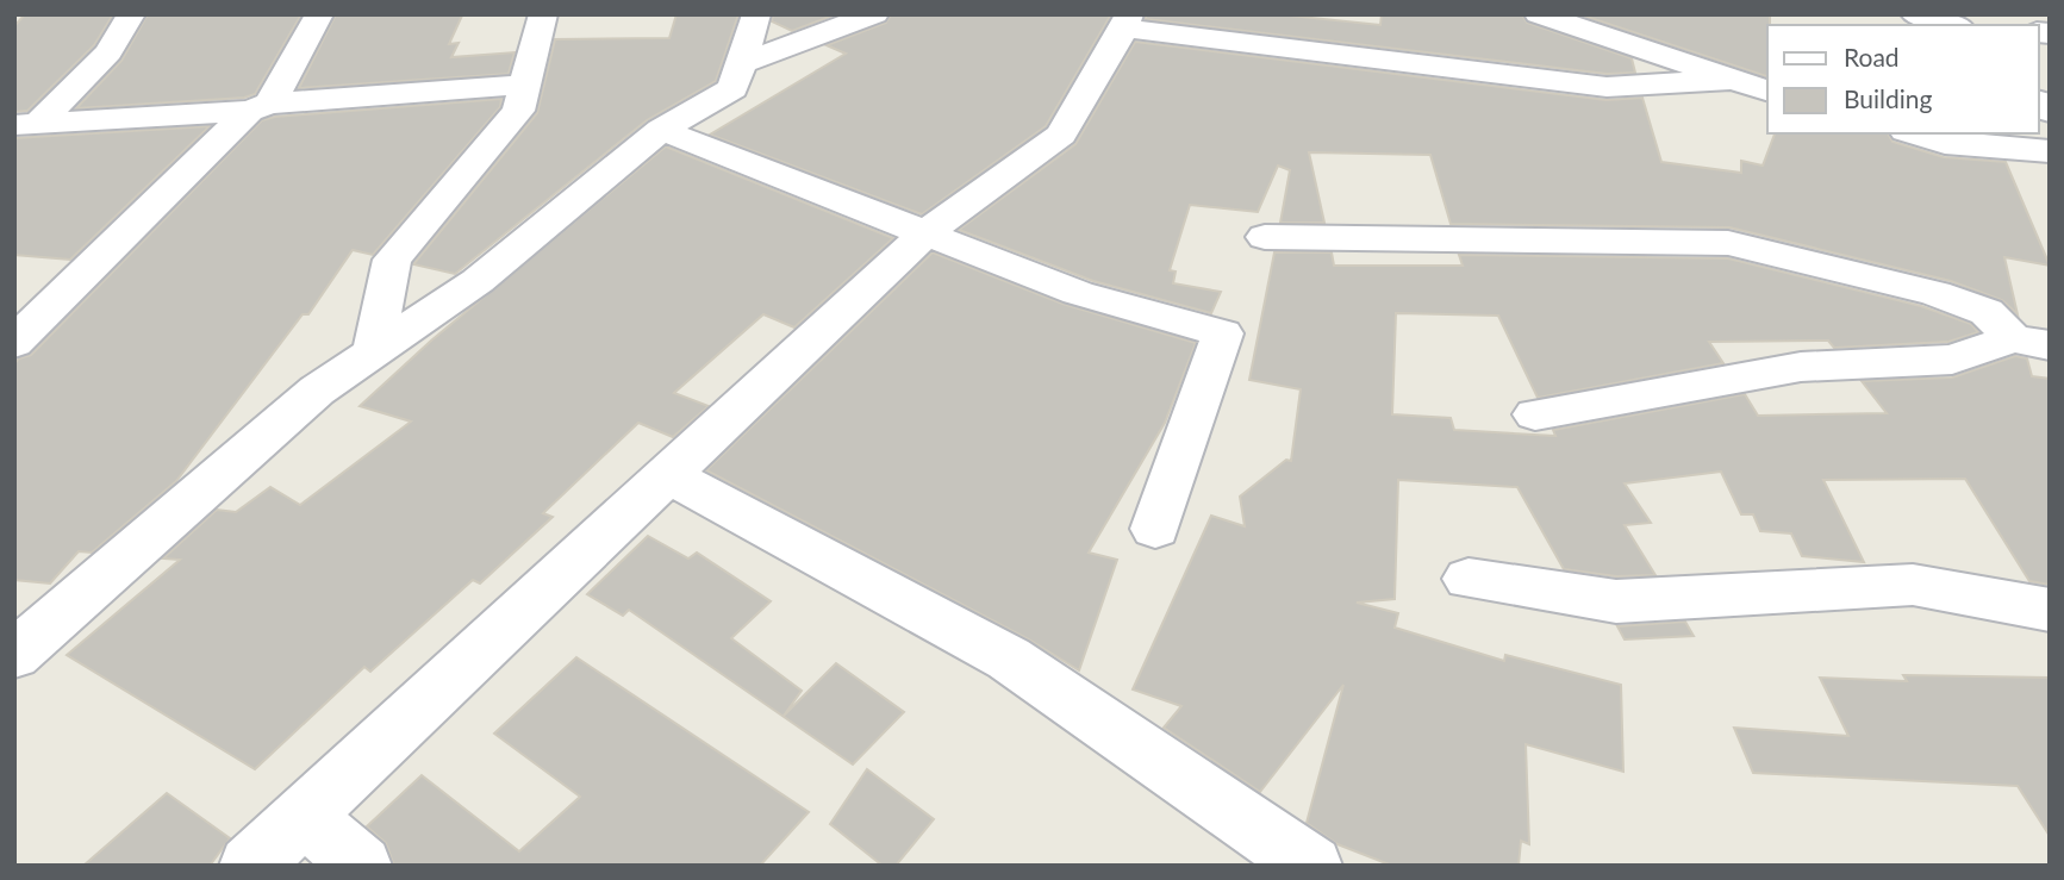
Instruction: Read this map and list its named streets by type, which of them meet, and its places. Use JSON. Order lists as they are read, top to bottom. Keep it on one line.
{"legend":["Road","Building"]}
